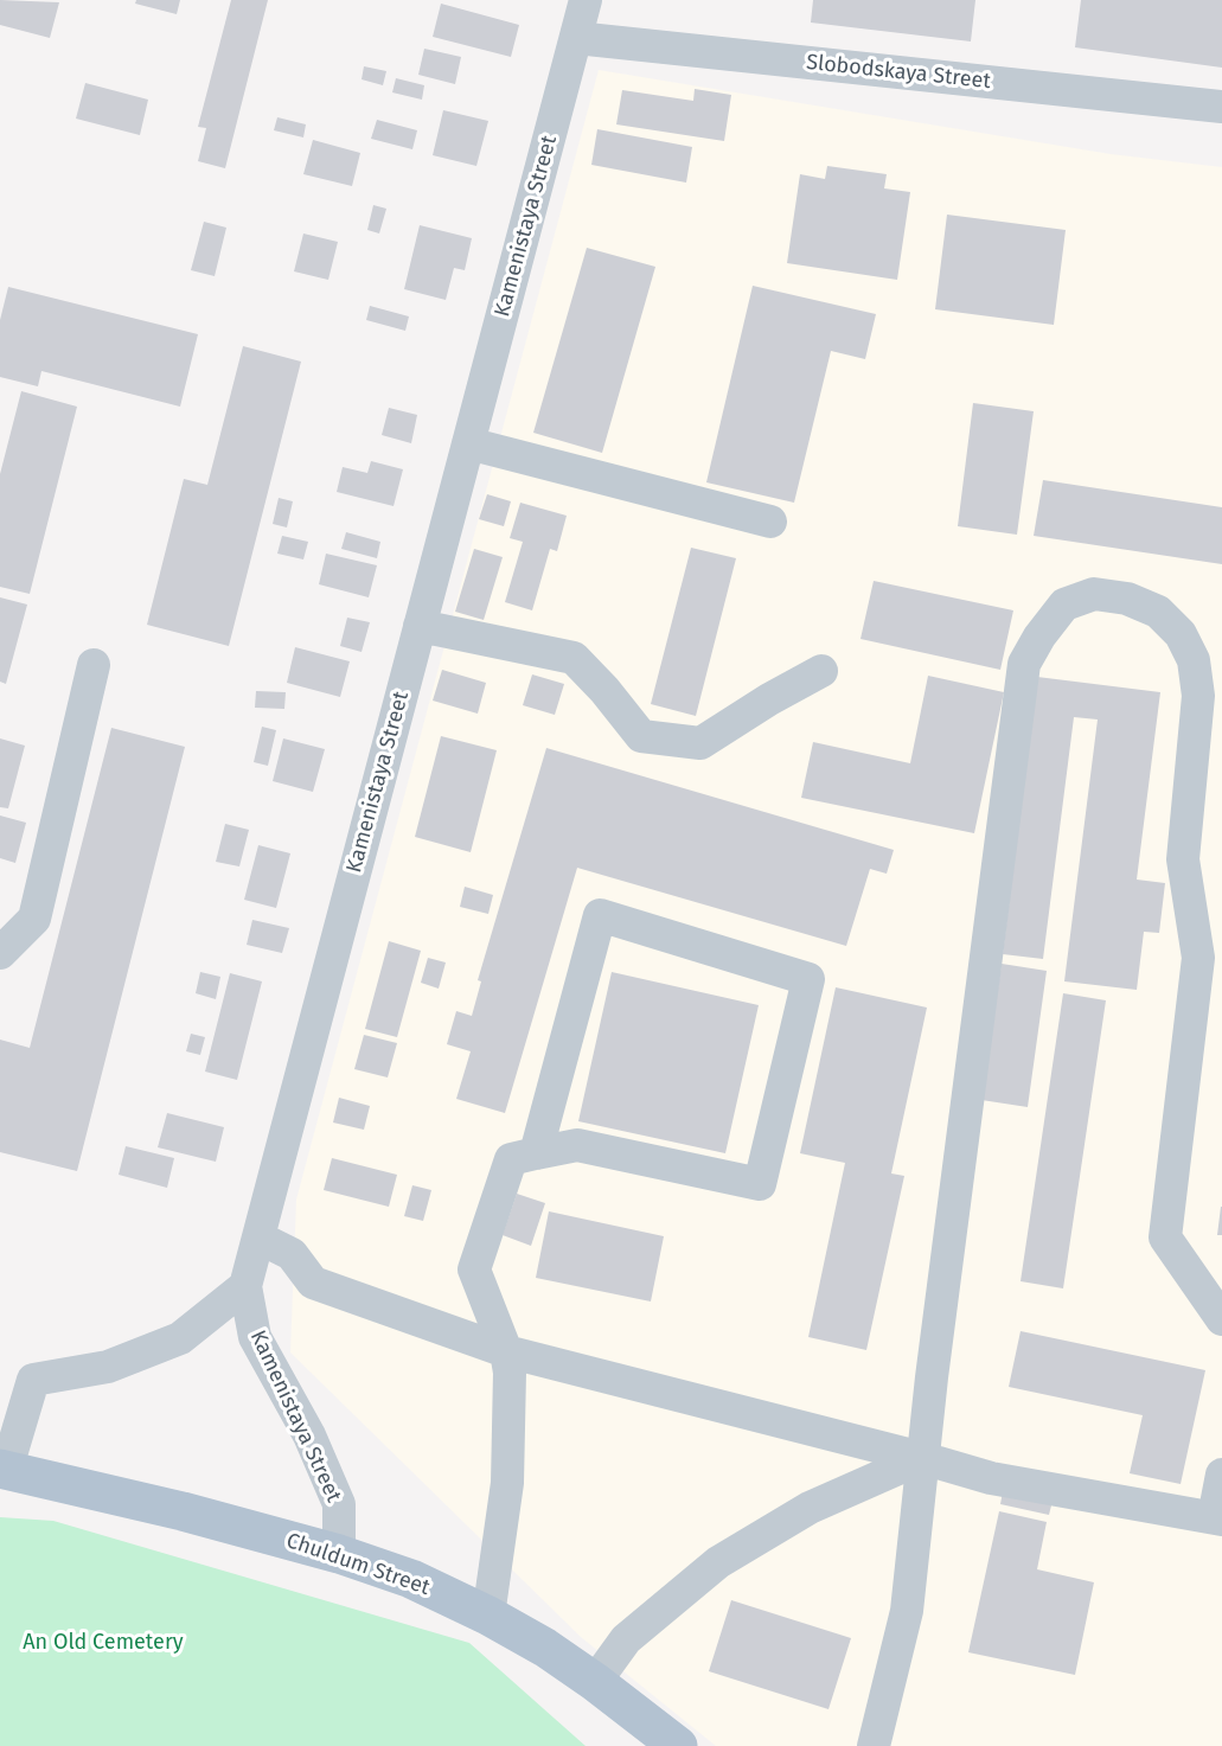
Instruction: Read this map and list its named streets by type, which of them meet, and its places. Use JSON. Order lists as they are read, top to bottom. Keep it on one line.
{"streets":{"main road":["Chuldum Street"],"street":["Slobodskaya Street","Kamenistaya Street"]},"crossings":[["Slobodskaya Street","Kamenistaya Street"],["Kamenistaya Street","Chuldum Street"]],"parks":["An Old Cemetery"]}
